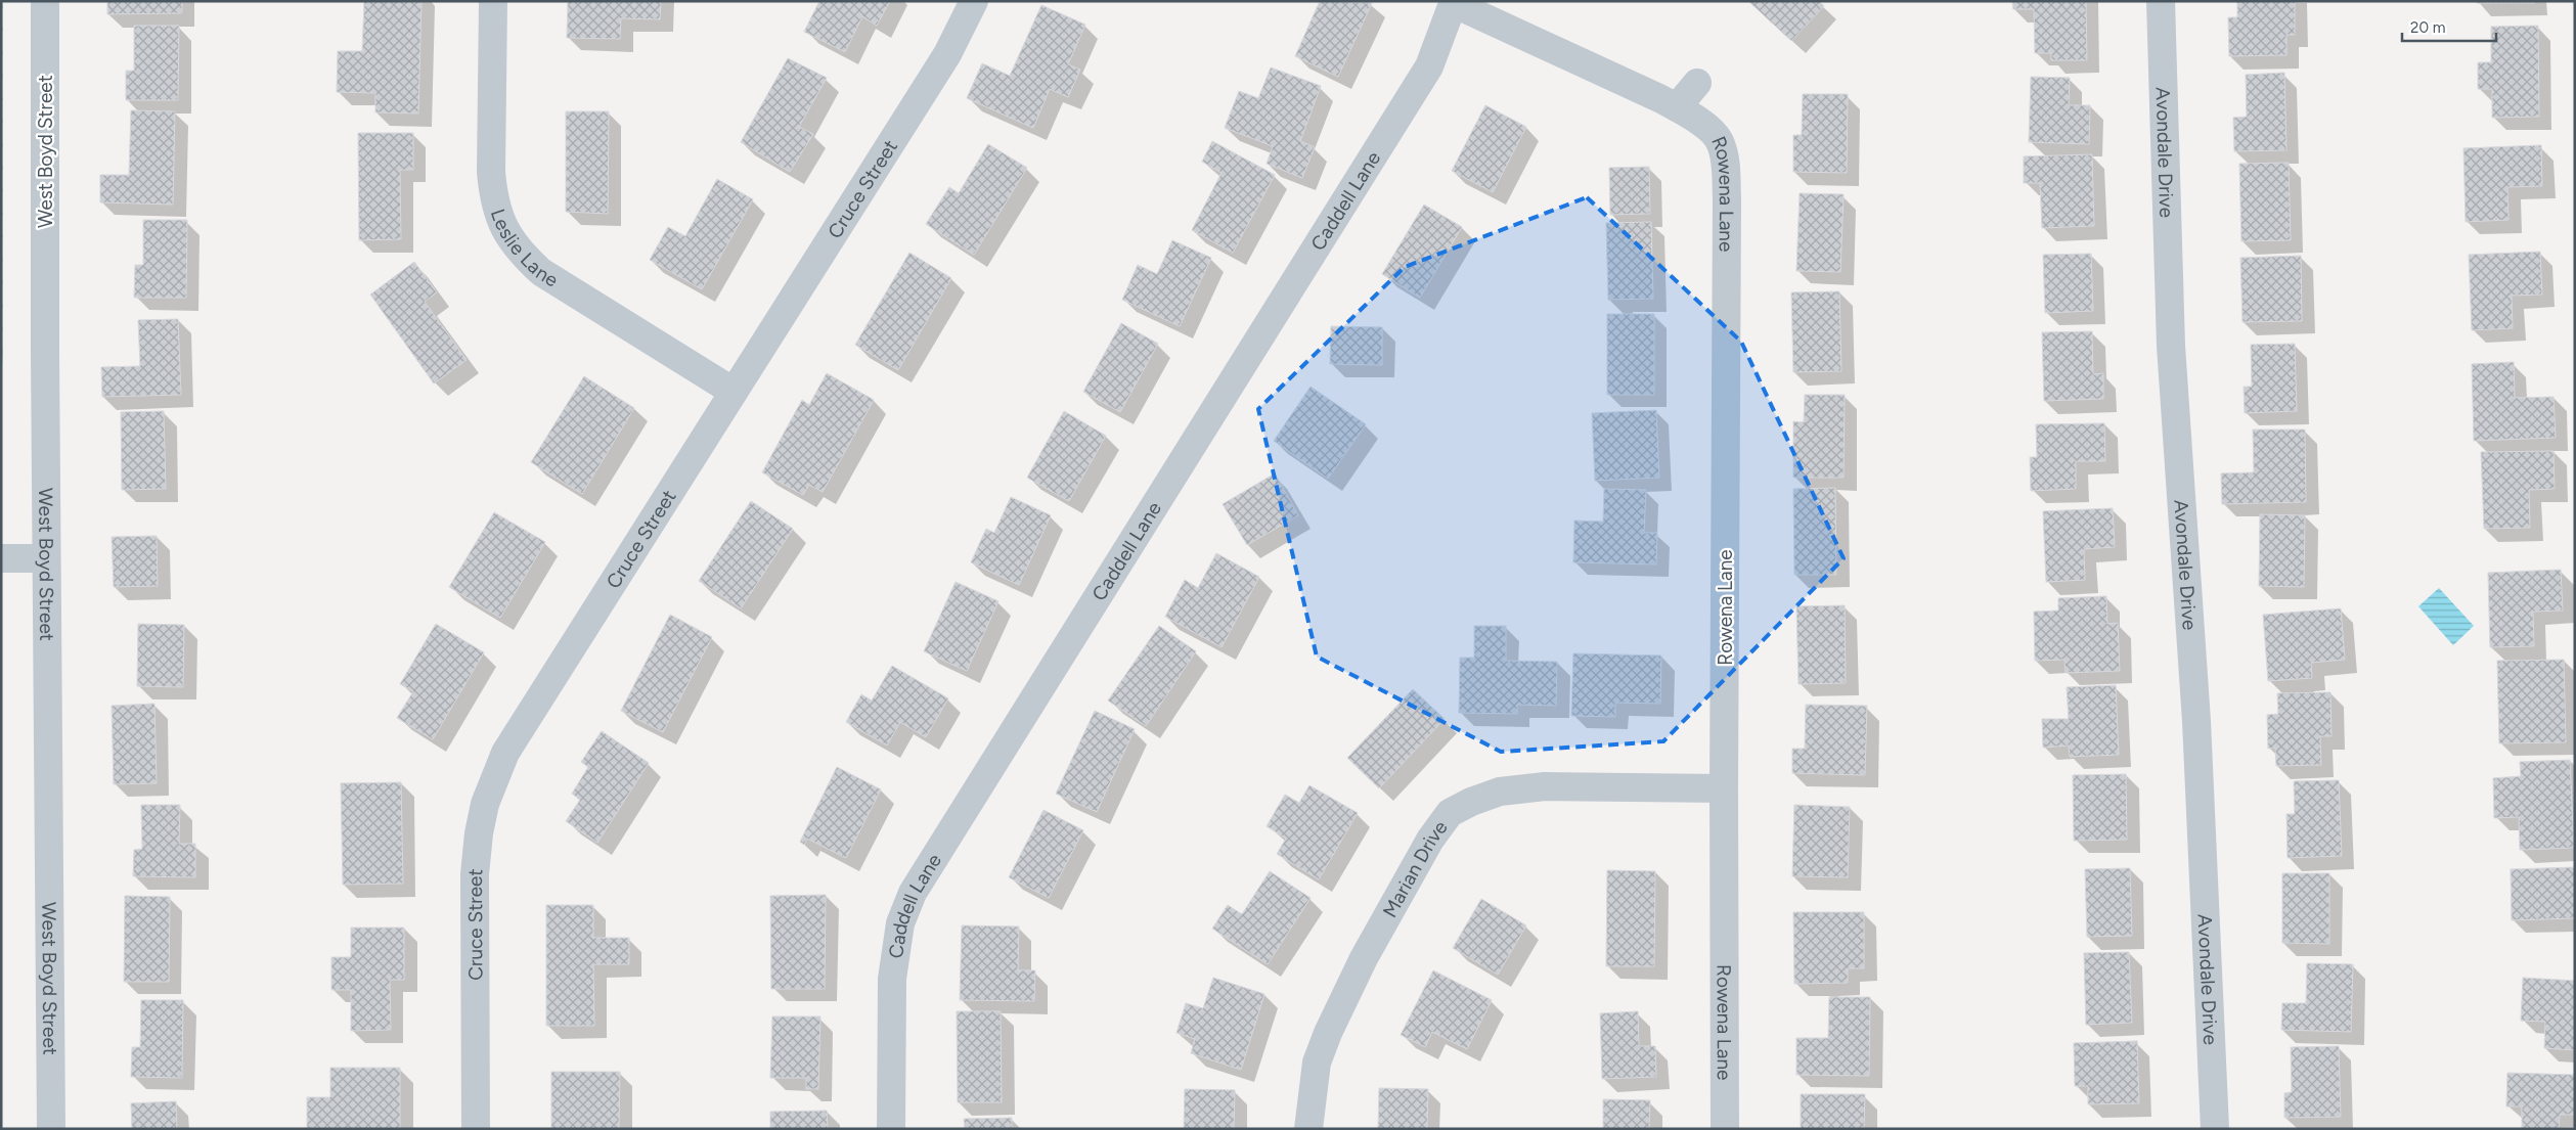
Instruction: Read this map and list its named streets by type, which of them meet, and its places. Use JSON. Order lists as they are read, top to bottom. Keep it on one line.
{"streets":{"street":["West Boyd Street","Avondale Drive","Cruce Street","Rowena Lane","Caddell Lane","Leslie Lane","Marian Drive"]},"crossings":[["Cruce Street","Leslie Lane"],["Rowena Lane","Caddell Lane"],["Rowena Lane","Marian Drive"]],"scale_bar":"20 m"}
